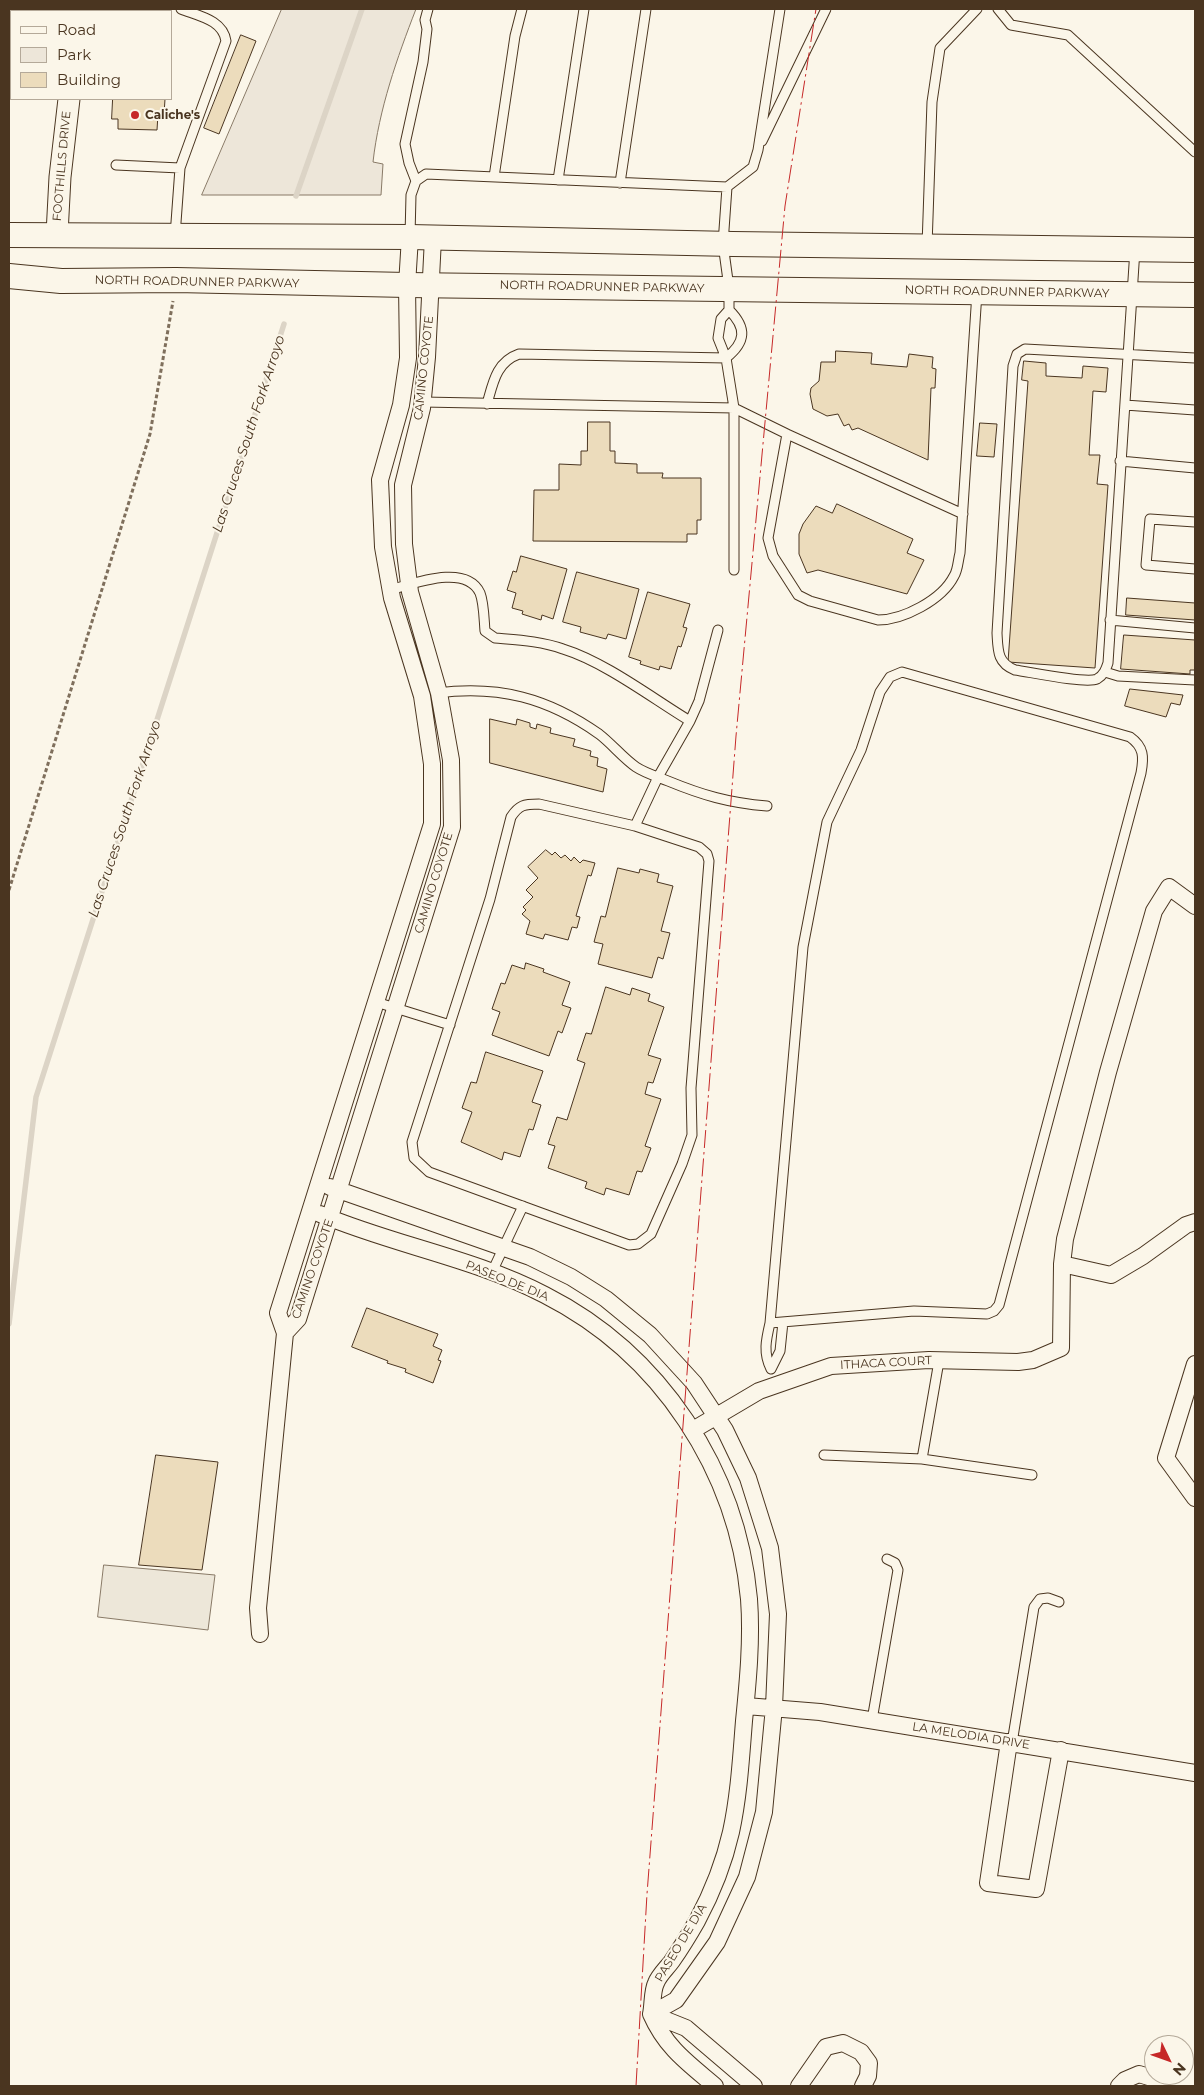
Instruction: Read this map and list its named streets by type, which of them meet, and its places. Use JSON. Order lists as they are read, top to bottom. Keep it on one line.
{"streets":{"main road":["NORTH ROADRUNNER PARKWAY"],"street":["FOOTHILLS DRIVE","CAMINO COYOTE","PASEO DE DIA","ITHACA COURT","LA MELODIA DRIVE"]},"crossings":[["NORTH ROADRUNNER PARKWAY","CAMINO COYOTE"],["CAMINO COYOTE","PASEO DE DIA"],["PASEO DE DIA","ITHACA COURT"],["PASEO DE DIA","LA MELODIA DRIVE"]],"water":["Las Cruces South Fork Arroyo"],"places":["Caliche's"],"legend":["Road","Park","Building"],"north":"bottom right"}
